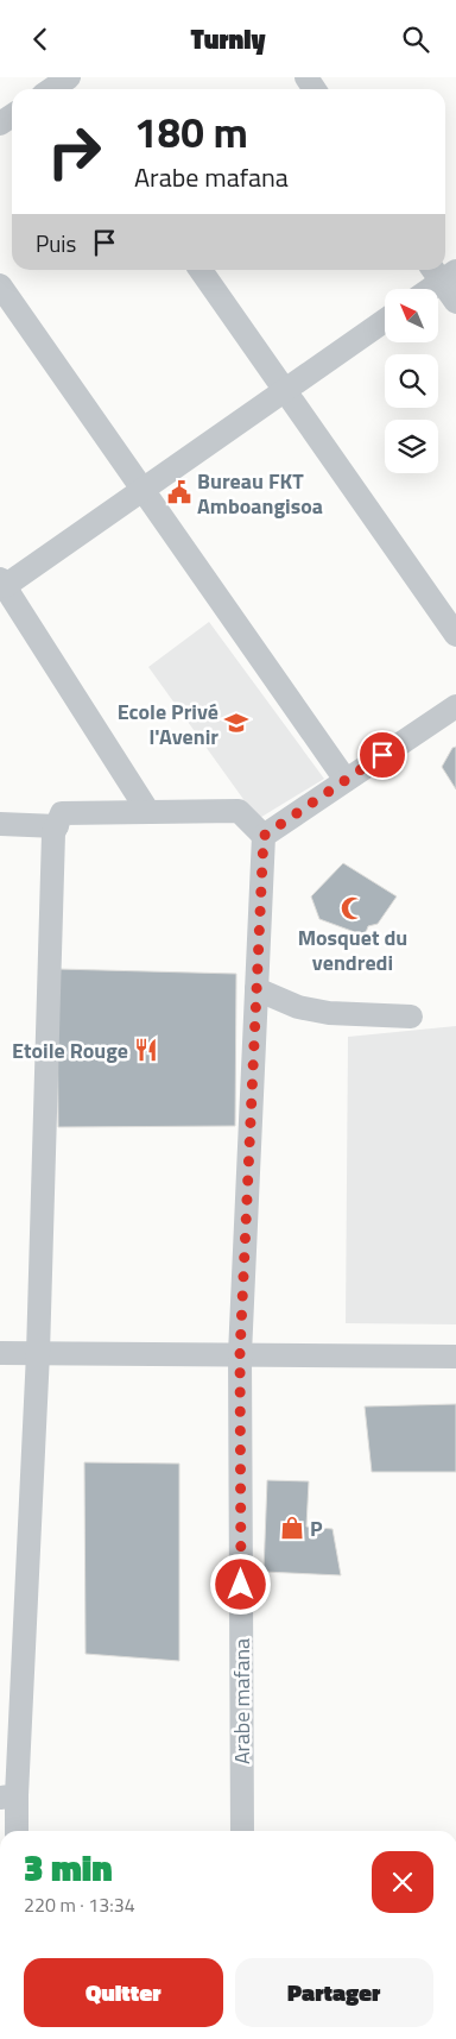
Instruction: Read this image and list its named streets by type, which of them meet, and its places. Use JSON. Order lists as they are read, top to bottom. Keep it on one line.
{"streets":{"street":["Arabe mafana"]},"places":{"public building":["Bureau FKT Amboangisoa"],"school or university":["Ecole Privé l'Avenir"],"mosque":["Mosquet du vendredi"],"restaurant":["Etoile Rouge"],"shop":["P"]},"north":"top left","page":{"header":"Turnly","turn":["180 m","Arabe mafana"],"then":"Puis","heading":["3 min","220 m · 13:34"],"buttons":["Quitter","Partager"]}}
